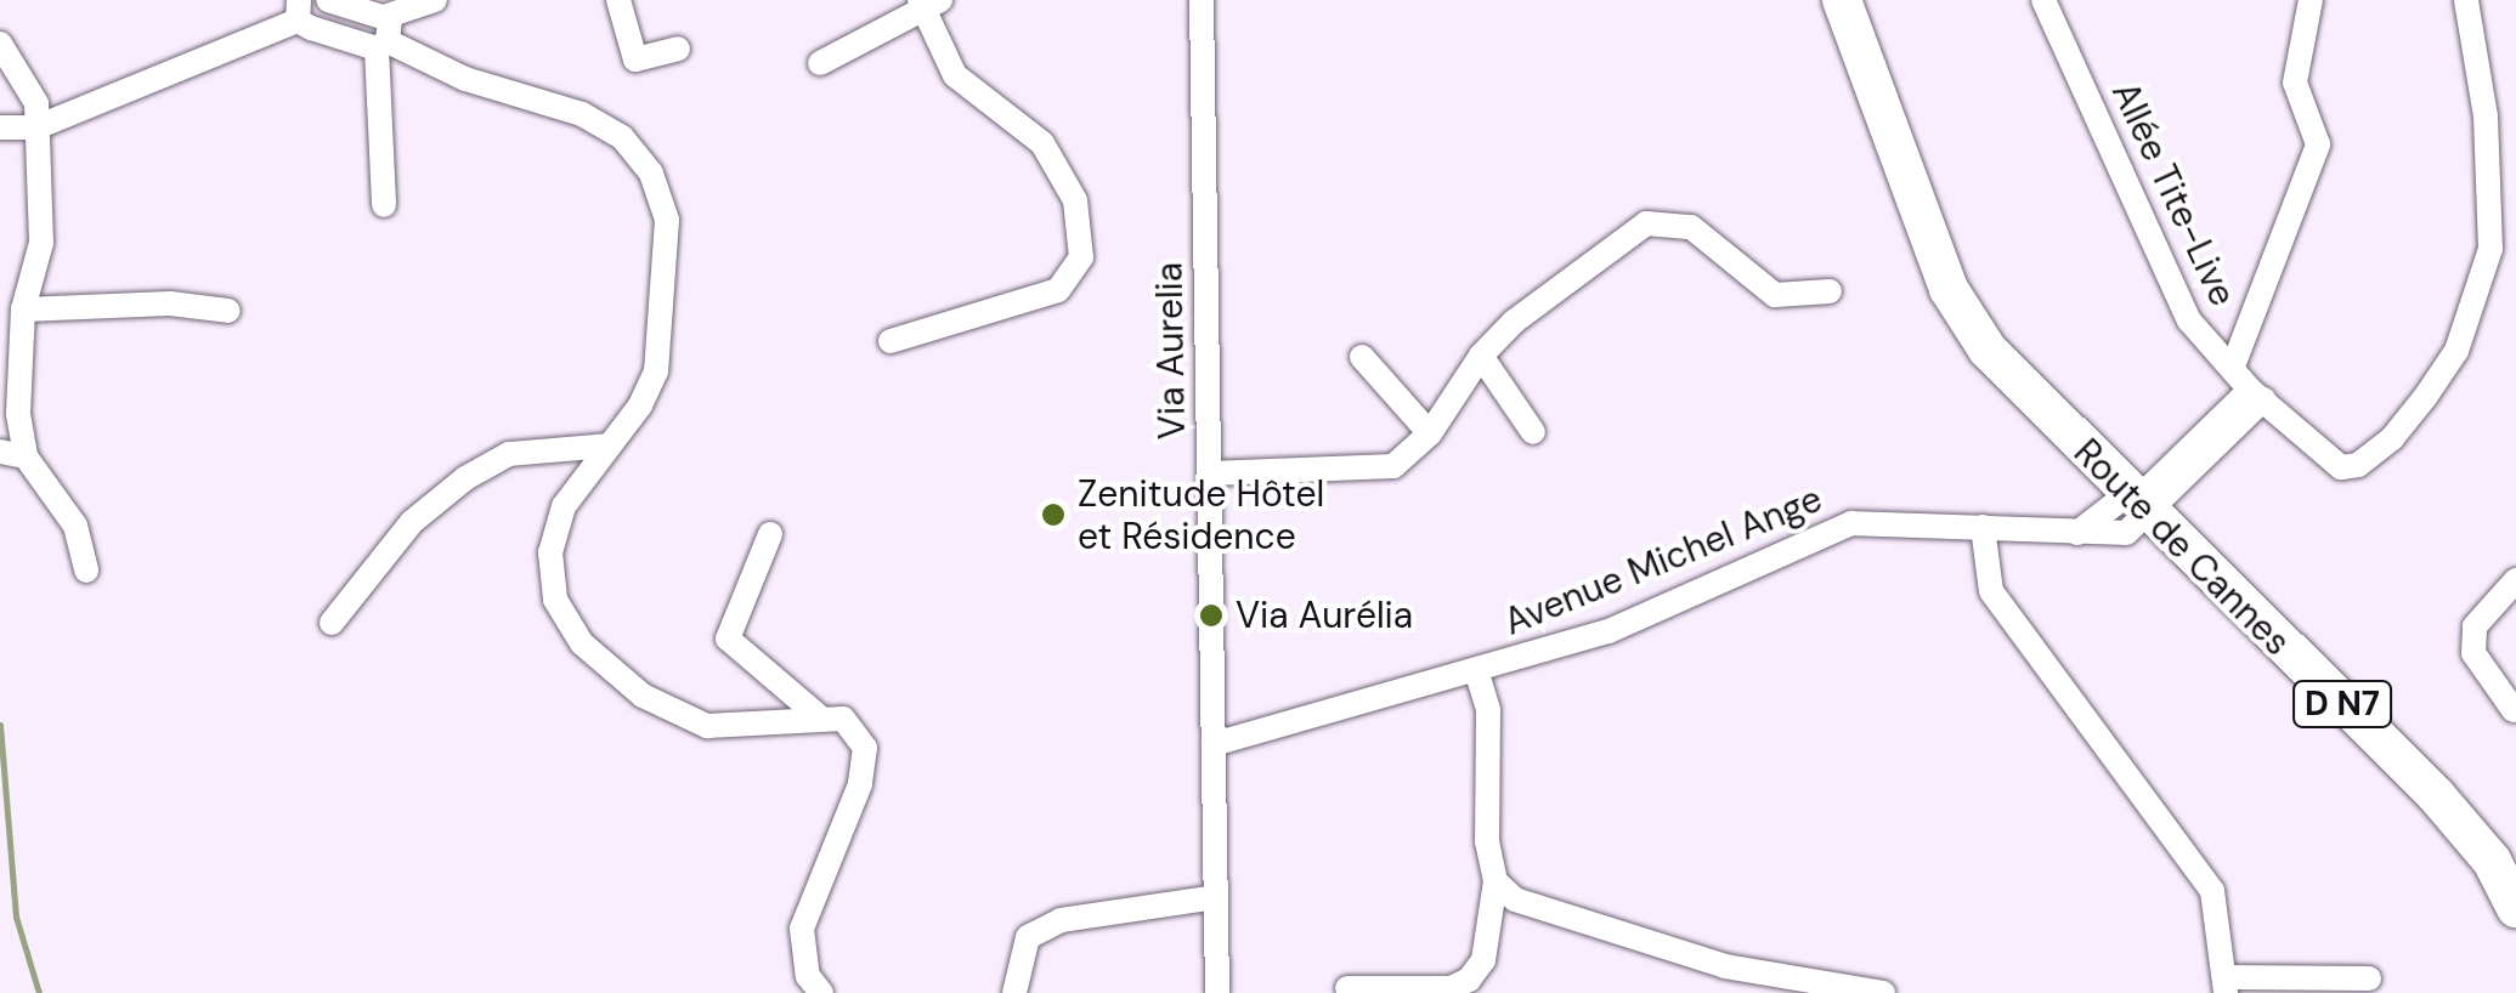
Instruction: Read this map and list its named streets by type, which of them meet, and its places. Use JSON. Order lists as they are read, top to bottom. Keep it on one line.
{"streets":{"main road":["Route de Cannes","D N7"],"street":["Allée Tite-Live","Via Aurelia","Avenue Michel Ange"]},"crossings":[["Allée Tite-Live","Avenue Michel Ange"],["Via Aurelia","Avenue Michel Ange"],["Route de Cannes","Avenue Michel Ange"]],"places":["Zenitude Hôtel et Résidence","Via Aurélia"]}
